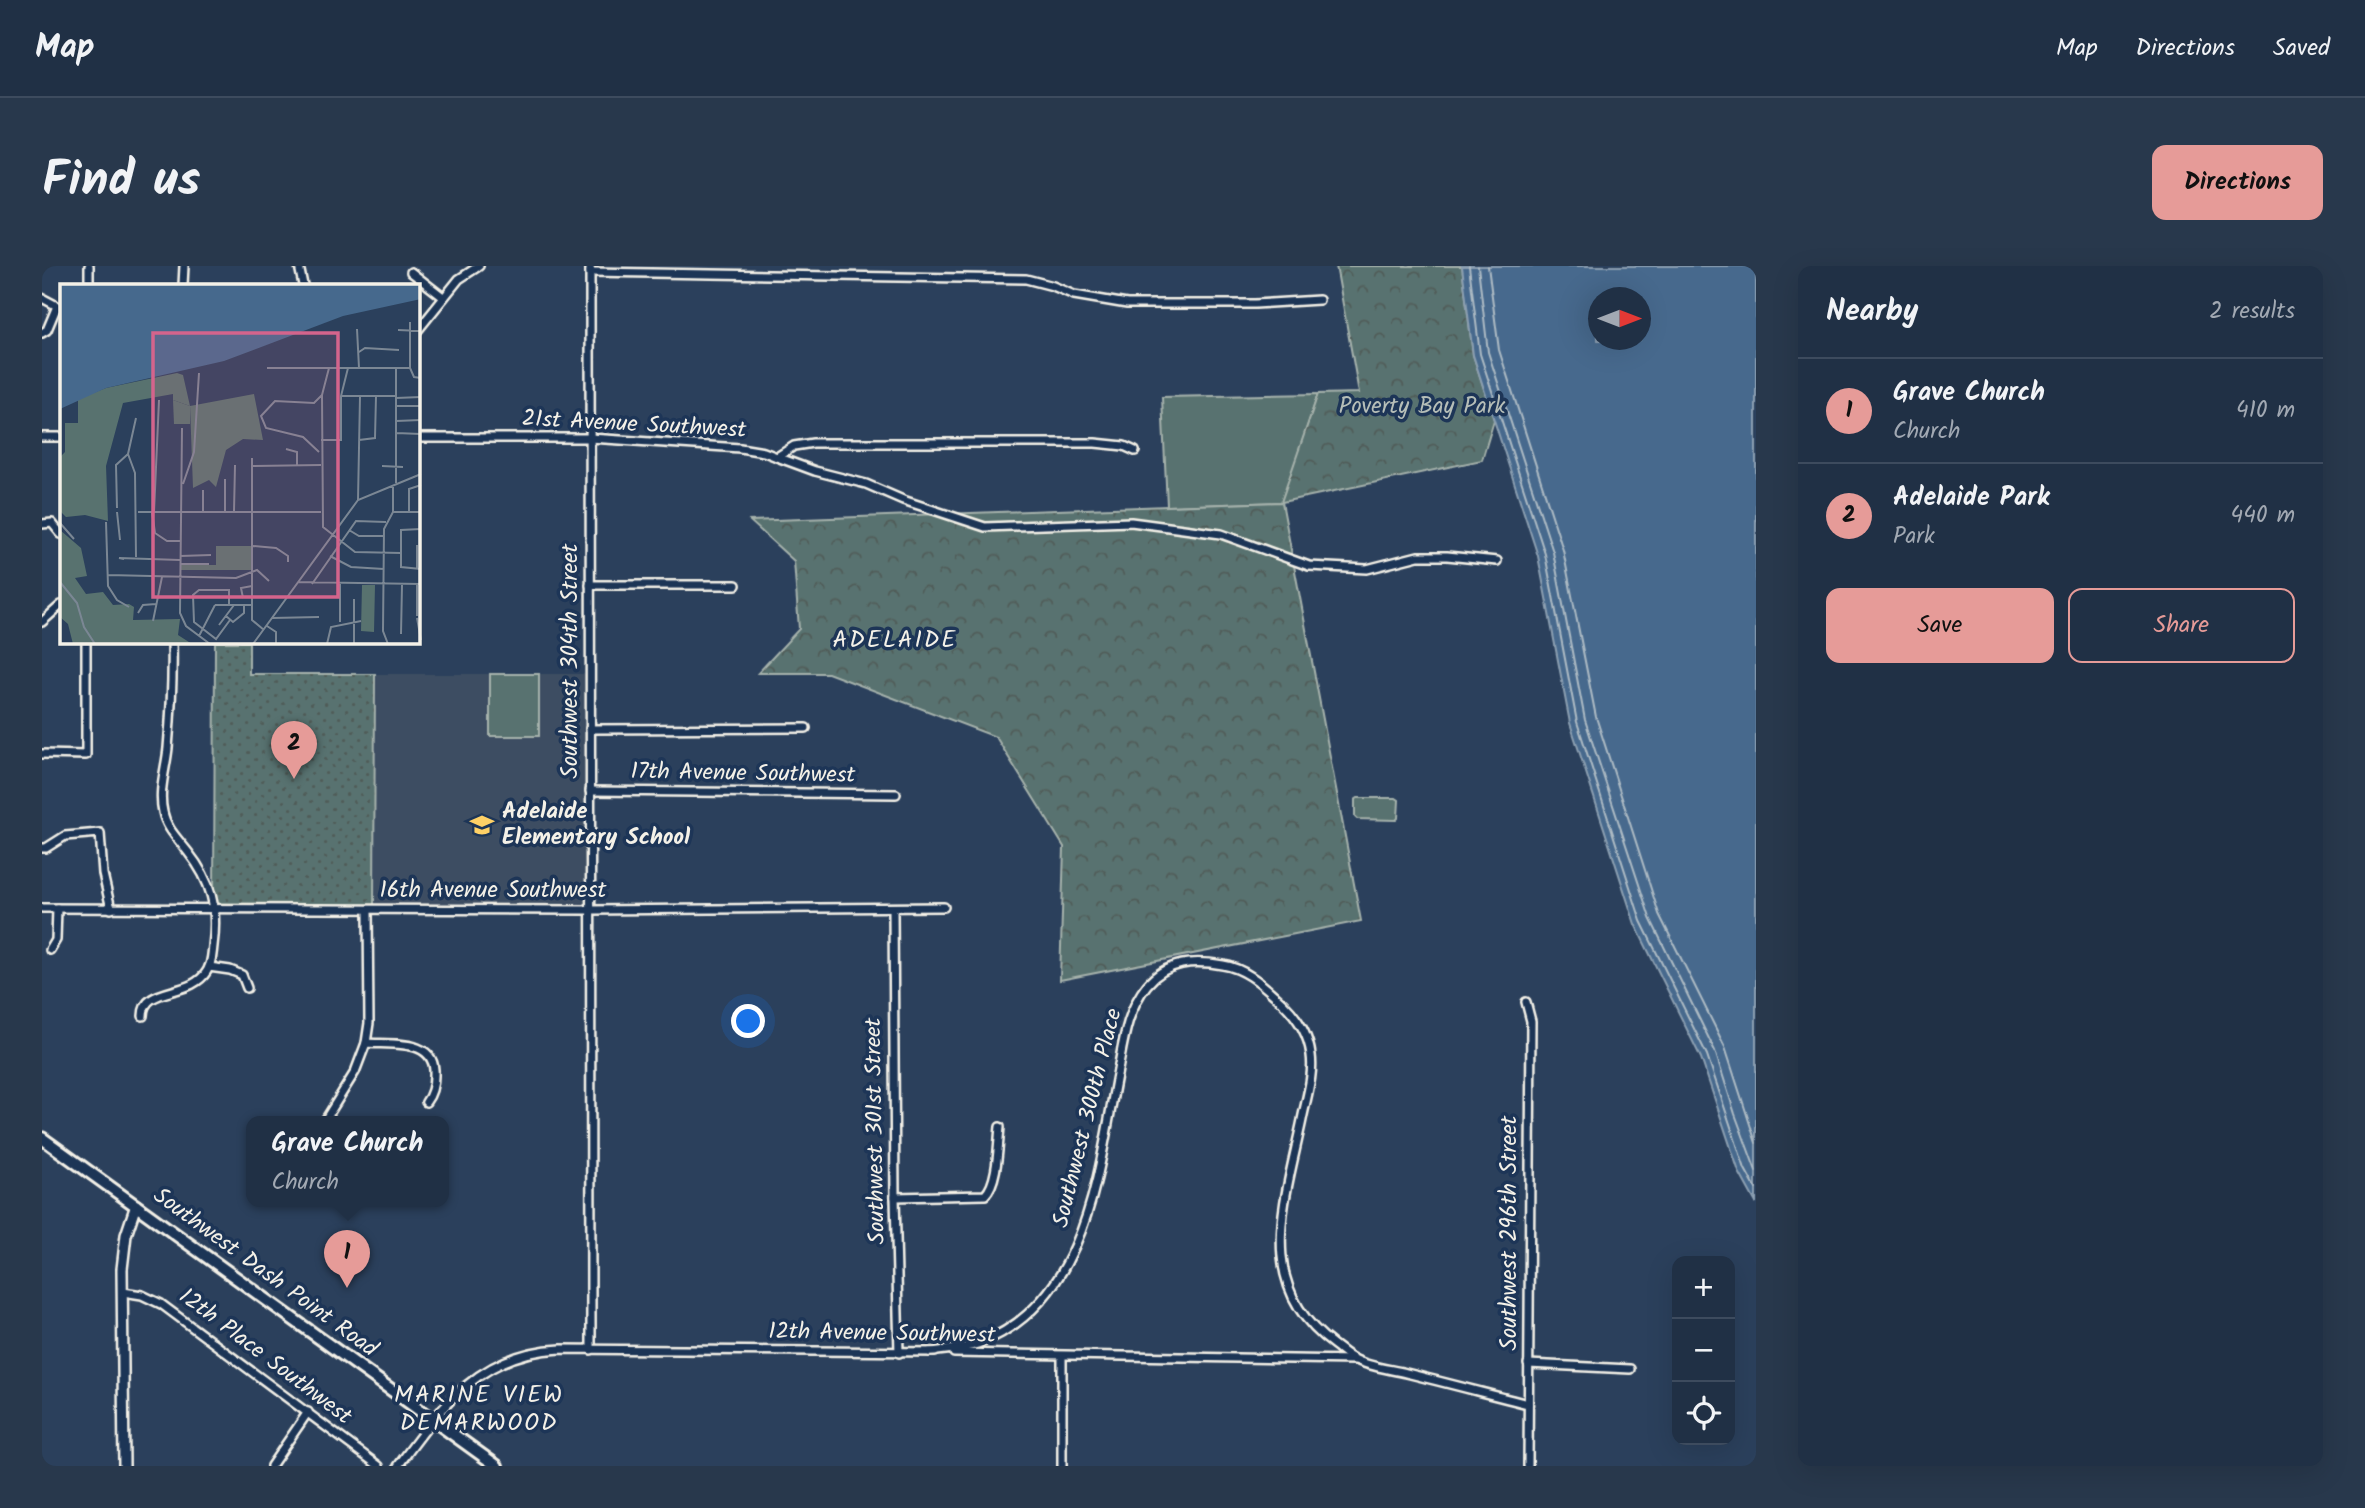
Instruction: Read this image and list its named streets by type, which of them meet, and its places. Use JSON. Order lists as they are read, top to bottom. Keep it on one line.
{"streets":{"main road":["Southwest Dash Point Road"],"street":["21st Avenue Southwest","Southwest 304th Street","17th Avenue Southwest","16th Avenue Southwest","Southwest 300th Place","Southwest 301st Street","Southwest 296th Street","12th Avenue Southwest","12th Place Southwest"]},"crossings":[["21st Avenue Southwest","Southwest 304th Street"],["Southwest 304th Street","17th Avenue Southwest"],["Southwest 304th Street","16th Avenue Southwest"],["Southwest 304th Street","12th Avenue Southwest"],["16th Avenue Southwest","Southwest 301st Street"],["Southwest 300th Place","12th Avenue Southwest"],["Southwest 301st Street","12th Avenue Southwest"],["Southwest Dash Point Road","12th Avenue Southwest"]],"districts":["ADELAIDE","MARINE VIEW DEMARWOOD"],"parks":["Poverty Bay Park"],"places":{"school or university":["Adelaide Elementary School"]},"north":"right","page":{"header":"Map","nav":["Map","Directions","Saved"],"title":"Find us","buttons":["Directions",["Save","Share"]],"heading":["Nearby","2 results"],"list":[{"mark":"1","name":"Grave Church","note":"Church","value":"410 m"},{"mark":"2","name":"Adelaide Park","note":"Park","value":"440 m"}],"pins":["2","1"],"popup":["Grave Church","Church"],"map_buttons":["+","−"]}}
